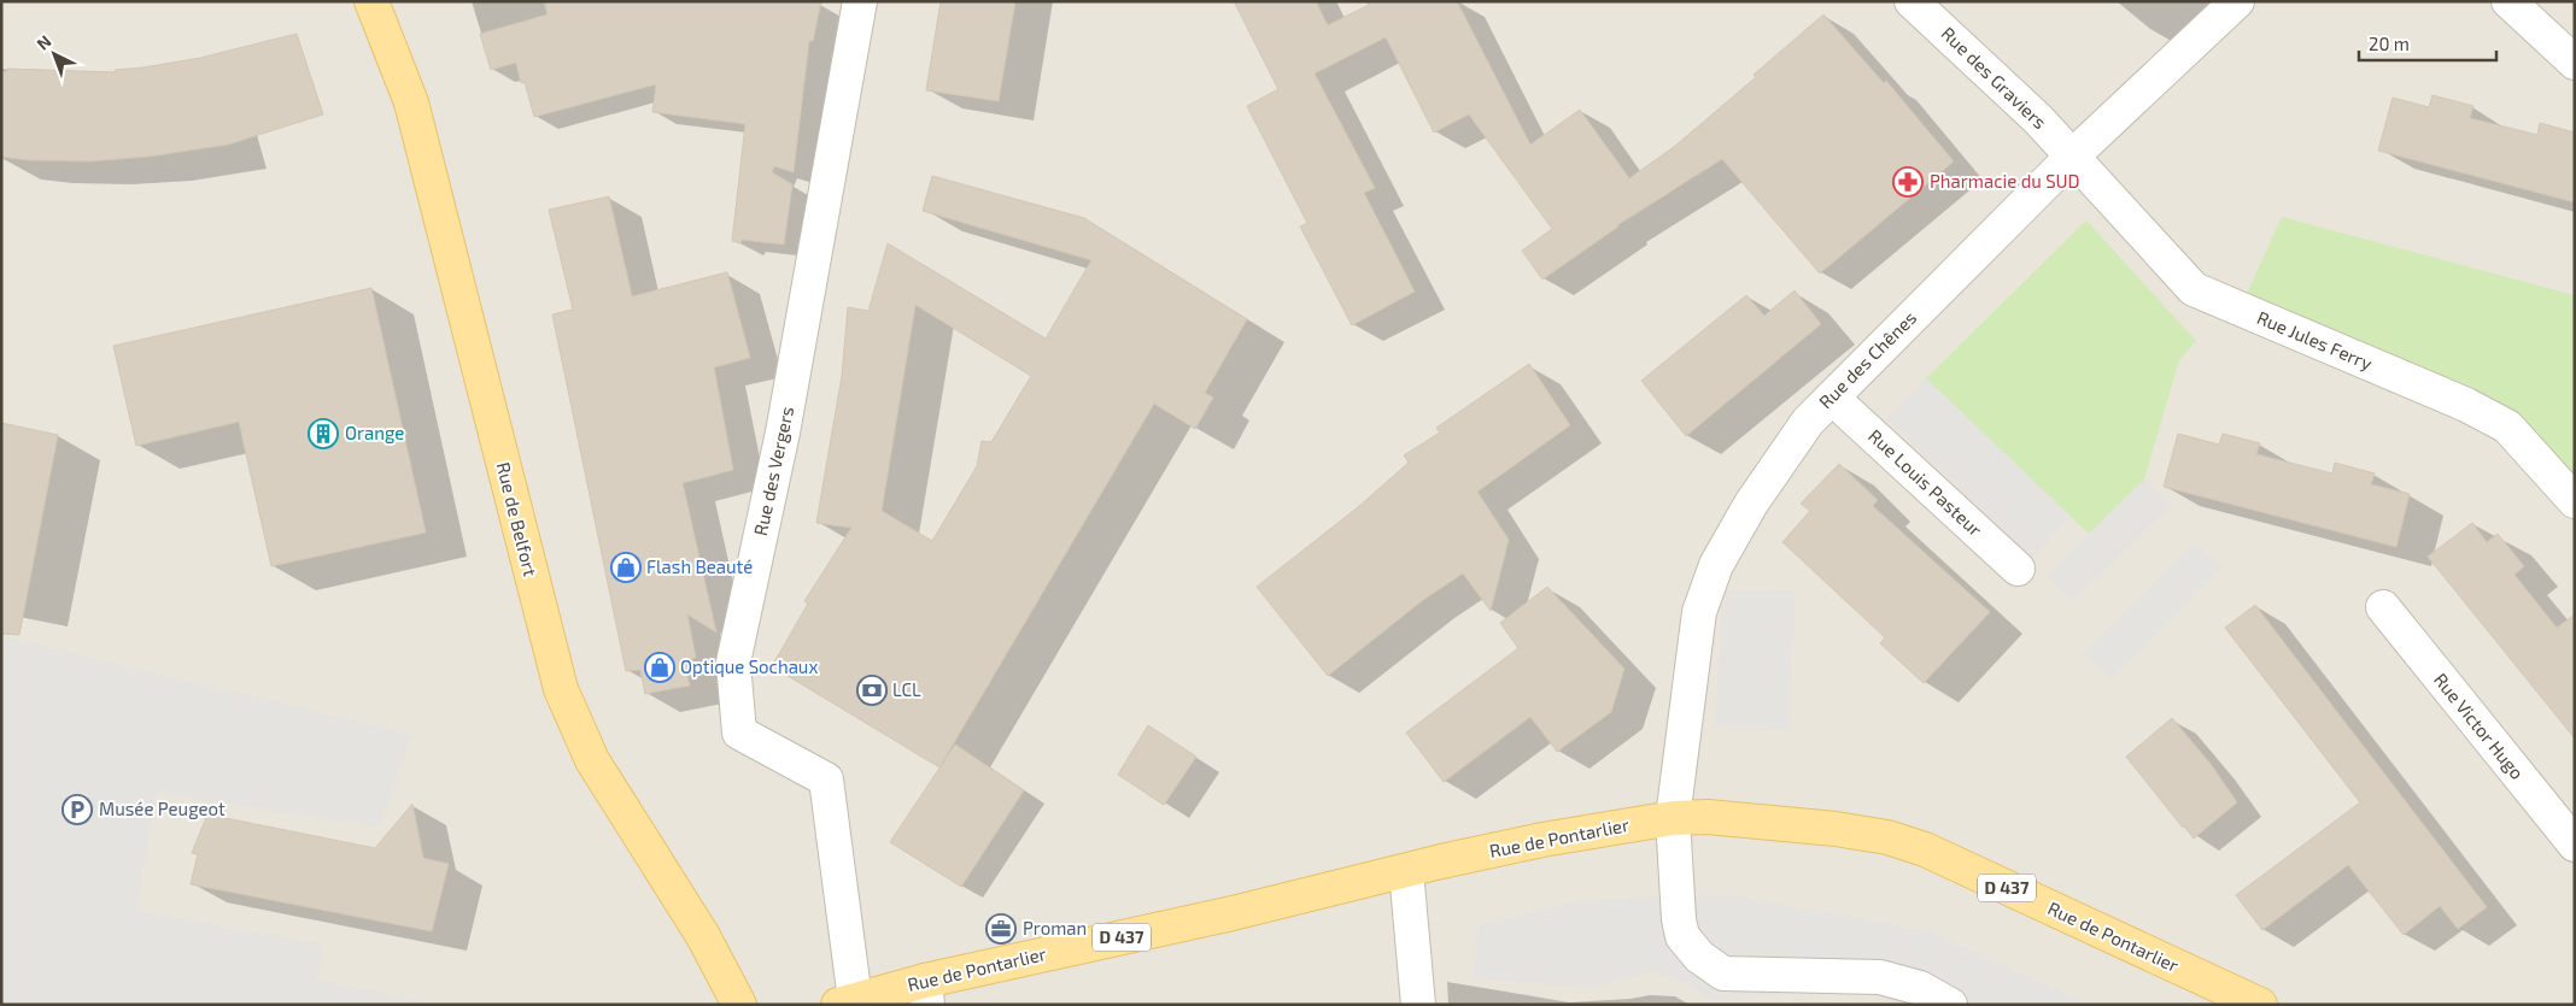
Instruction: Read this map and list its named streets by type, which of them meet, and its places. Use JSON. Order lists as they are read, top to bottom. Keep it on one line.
{"streets":{"main road":["Rue de Belfort","Rue de Pontarlier","D 437"],"street":["Rue des Graviers","Rue Jules Ferry","Rue des Chênes","Rue des Vergers","Rue Louis Pasteur","Rue Victor Hugo"]},"crossings":[["Rue des Graviers","Rue Jules Ferry"],["Rue des Graviers","Rue des Chênes"],["Rue Jules Ferry","Rue des Chênes"],["Rue des Chênes","Rue Louis Pasteur"],["Rue des Chênes","Rue de Pontarlier"],["Rue des Vergers","Rue de Pontarlier"]],"places":{"pharmacy":["Pharmacie du SUD"],"building":["Orange"],"shop":["Flash Beauté","Optique Sochaux"],"bank":["LCL"],"parking":["Musée Peugeot"],"office":["Proman"]},"scale_bar":"20 m","north":"top left"}
